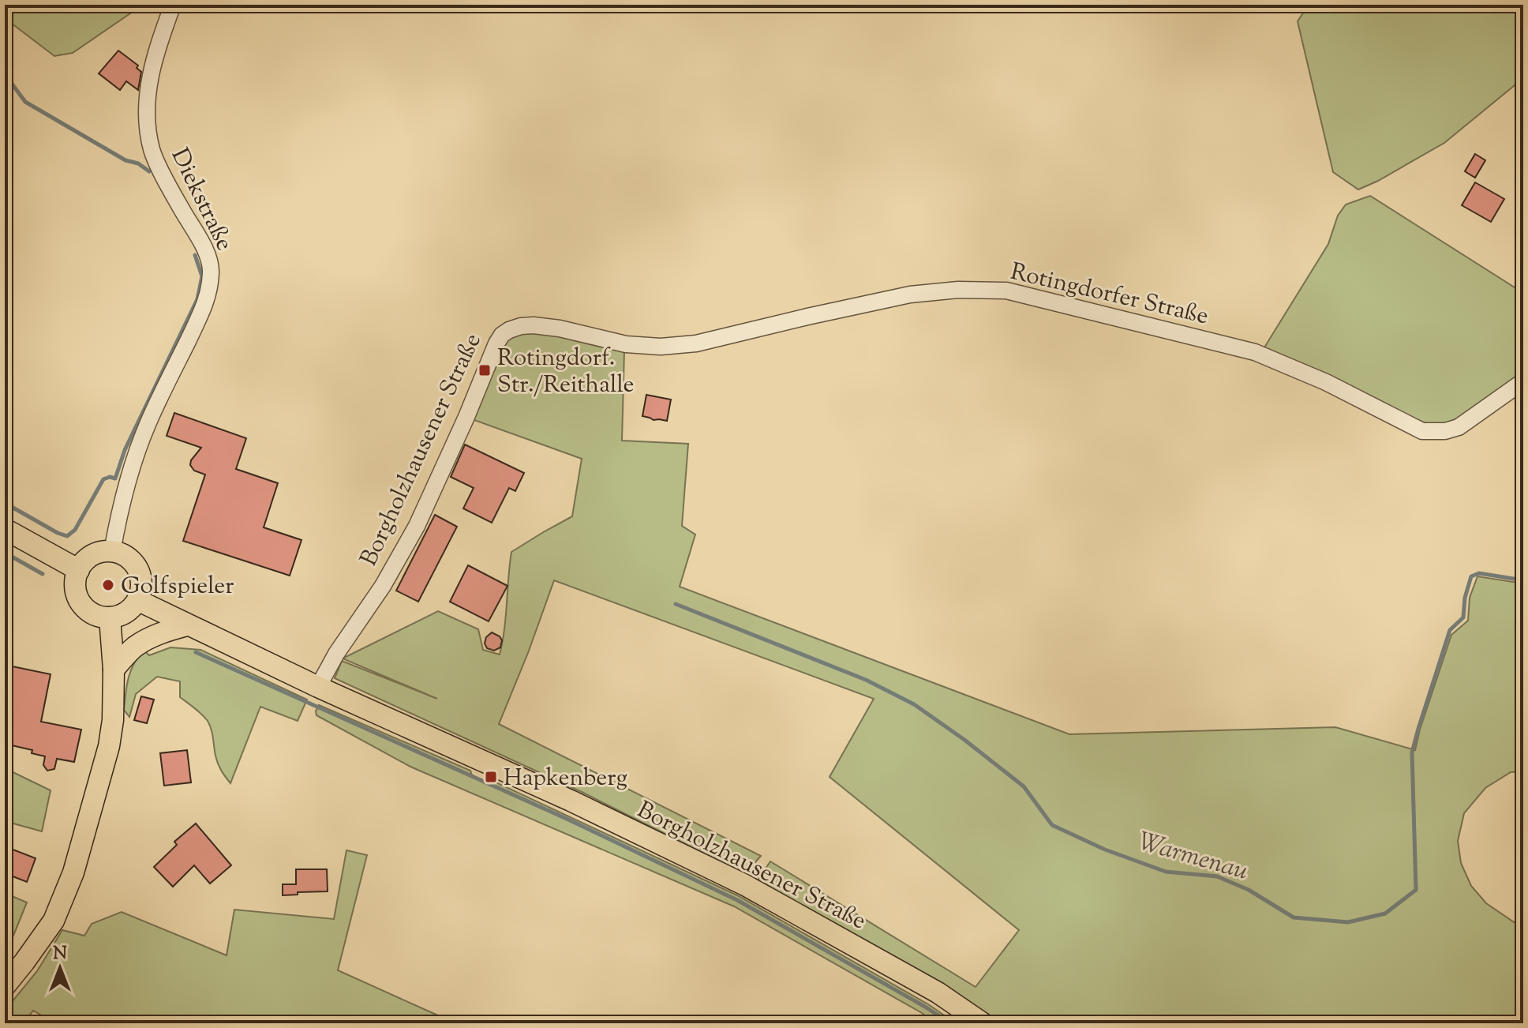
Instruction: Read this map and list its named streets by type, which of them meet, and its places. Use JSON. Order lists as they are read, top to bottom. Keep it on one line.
{"streets":{"main road":["Borgholzhausener Straße"],"street":["Diekstraße","Rotingdorfer Straße"]},"crossings":[["Diekstraße","Borgholzhausener Straße"],["Rotingdorfer Straße","Borgholzhausener Straße"]],"water":["Warmenau"],"places":{"transit":["Rotingdorf. Str./Reithalle","Hapkenberg"],"other":["Golfspieler"]},"north":"top"}
